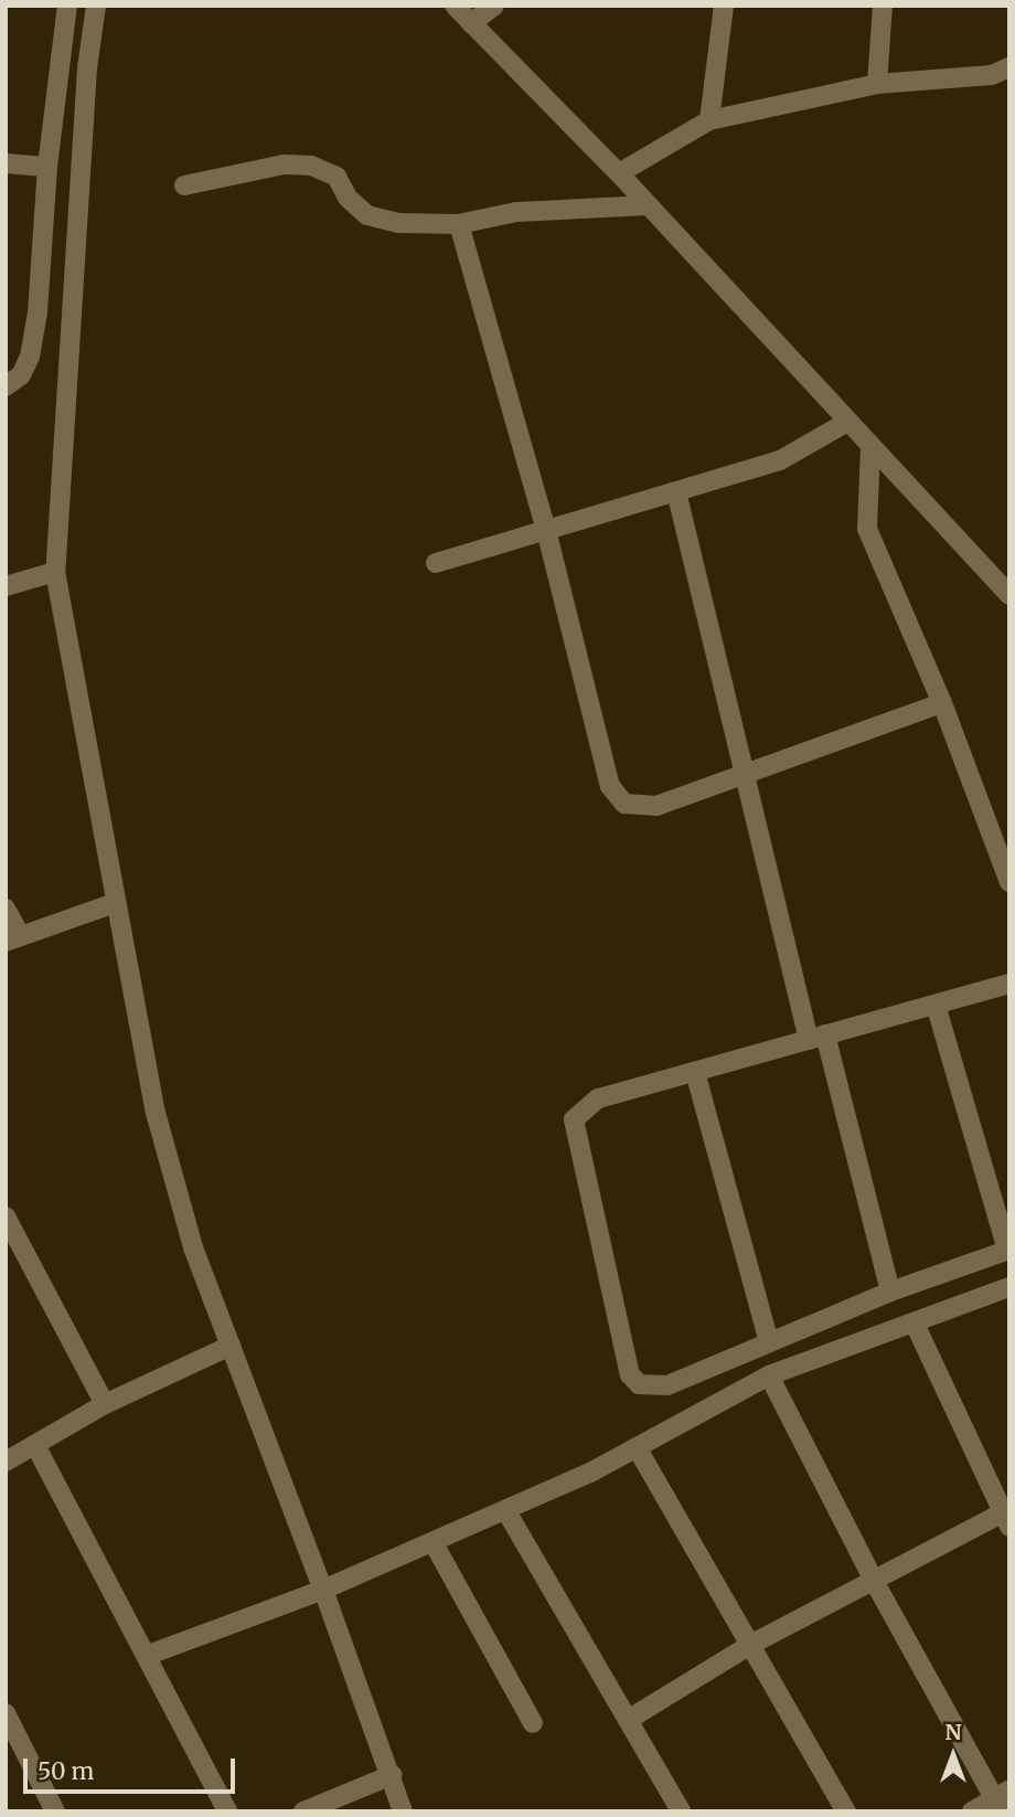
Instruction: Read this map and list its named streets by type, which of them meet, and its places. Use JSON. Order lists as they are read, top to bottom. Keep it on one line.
{"scale_bar":"50 m","north":"top"}
